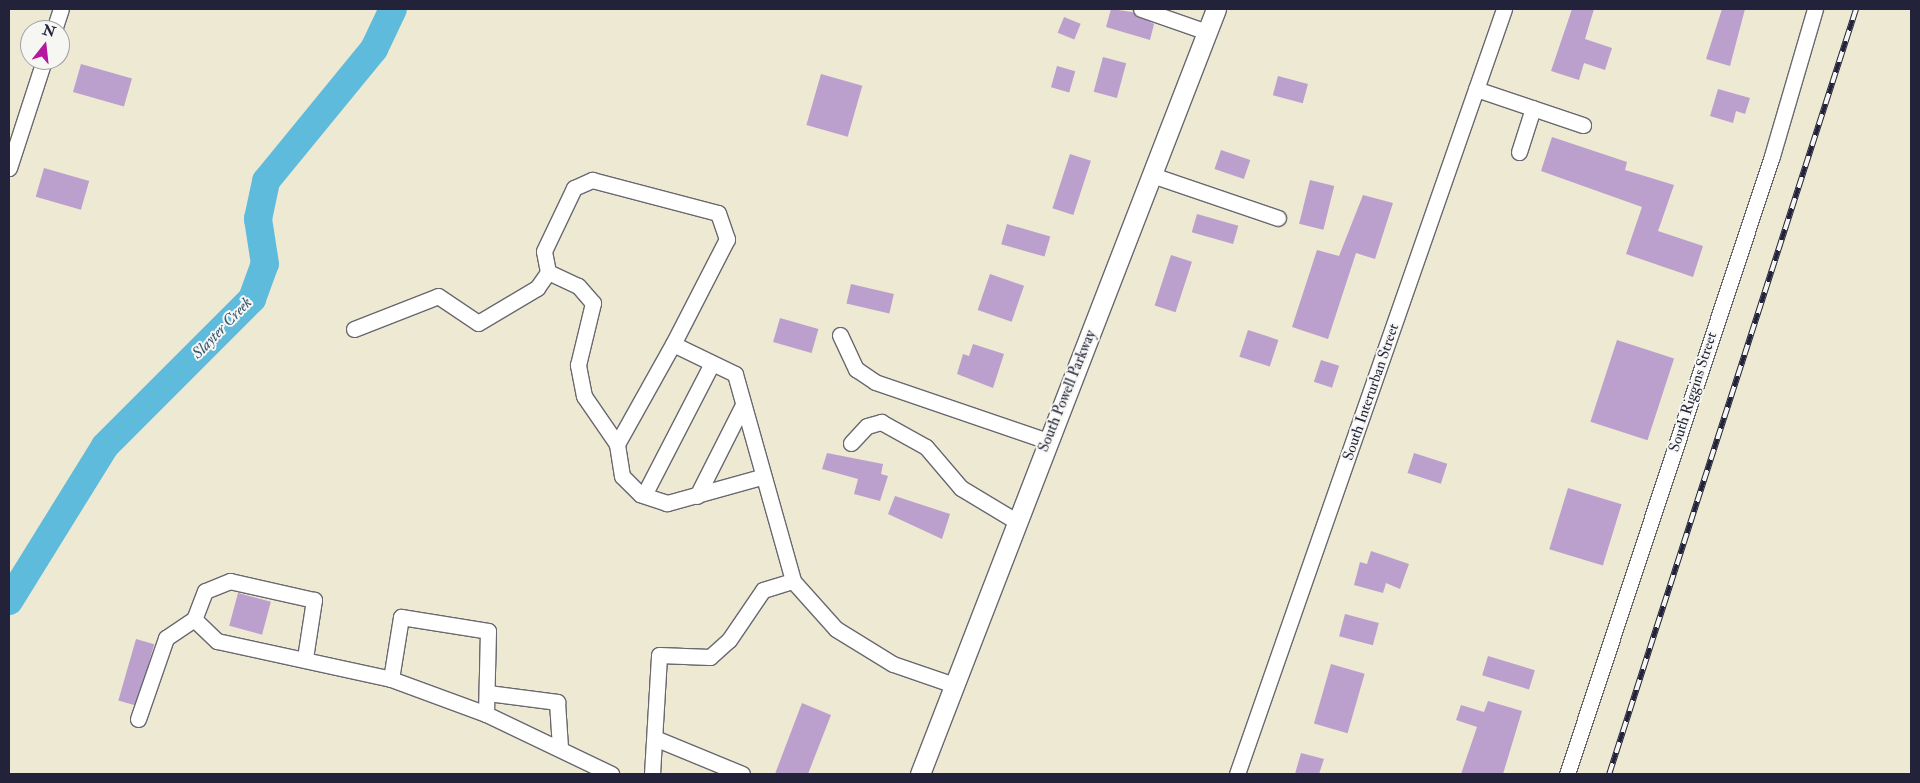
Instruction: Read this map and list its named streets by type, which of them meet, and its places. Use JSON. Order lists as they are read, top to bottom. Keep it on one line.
{"streets":{"main road":["South Powell Parkway"],"street":["South Interurban Street","South Riggins Street"]},"water":["Slayter Creek"],"north":"top"}
